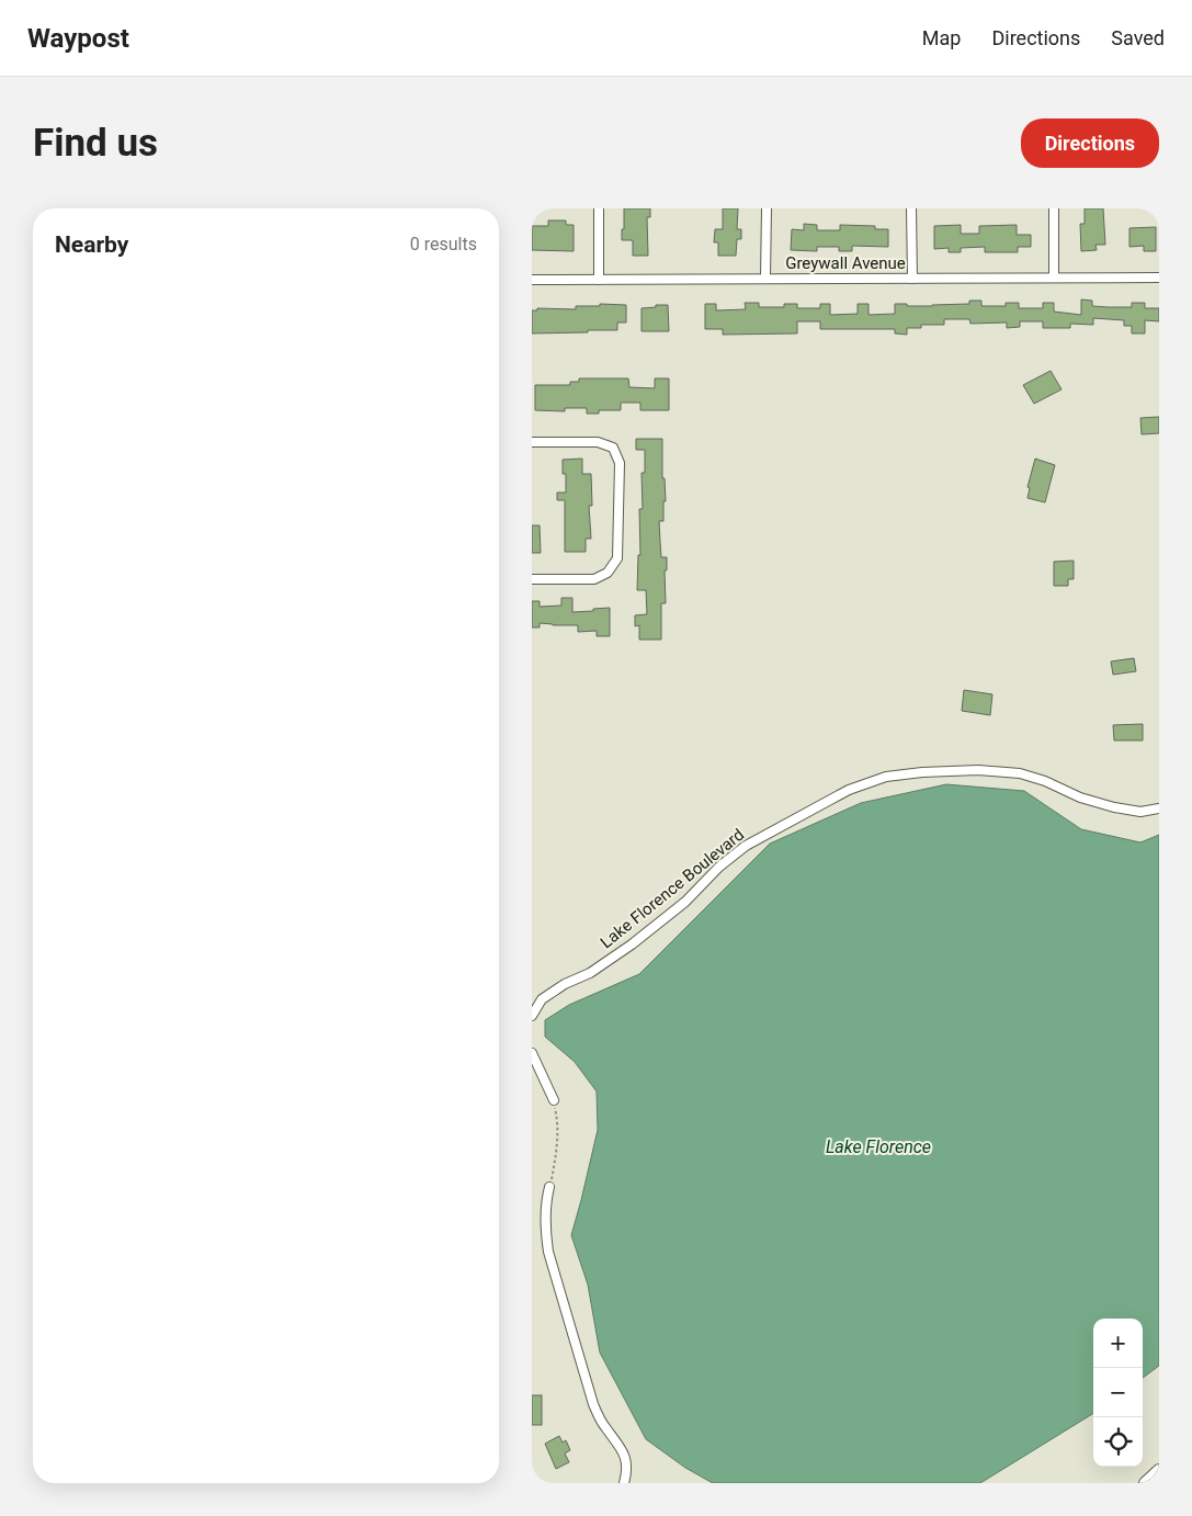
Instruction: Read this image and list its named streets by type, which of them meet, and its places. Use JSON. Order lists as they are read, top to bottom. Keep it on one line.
{"streets":{"street":["Greywall Avenue","Lake Florence Boulevard"]},"water":["Lake Florence"],"page":{"header":"Waypost","nav":["Map","Directions","Saved"],"buttons":"Directions","title":"Find us","heading":["Nearby","0 results"],"map_buttons":["+","−"]}}
